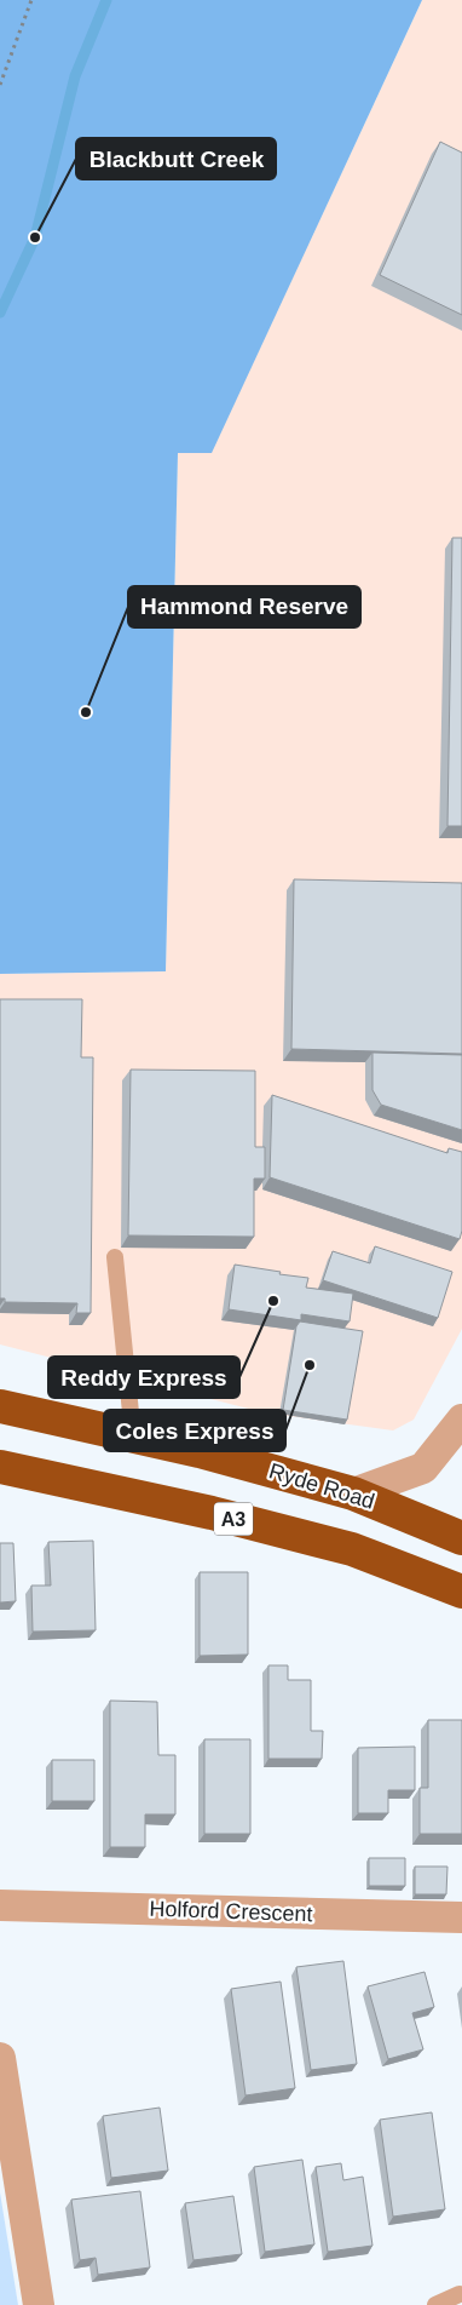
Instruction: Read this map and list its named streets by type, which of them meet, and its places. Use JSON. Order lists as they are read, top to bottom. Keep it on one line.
{"streets":{"highway":["Ryde Road","A3"],"street":["Holford Crescent"]},"places":["Blackbutt Creek","Hammond Reserve","Reddy Express","Coles Express"]}
